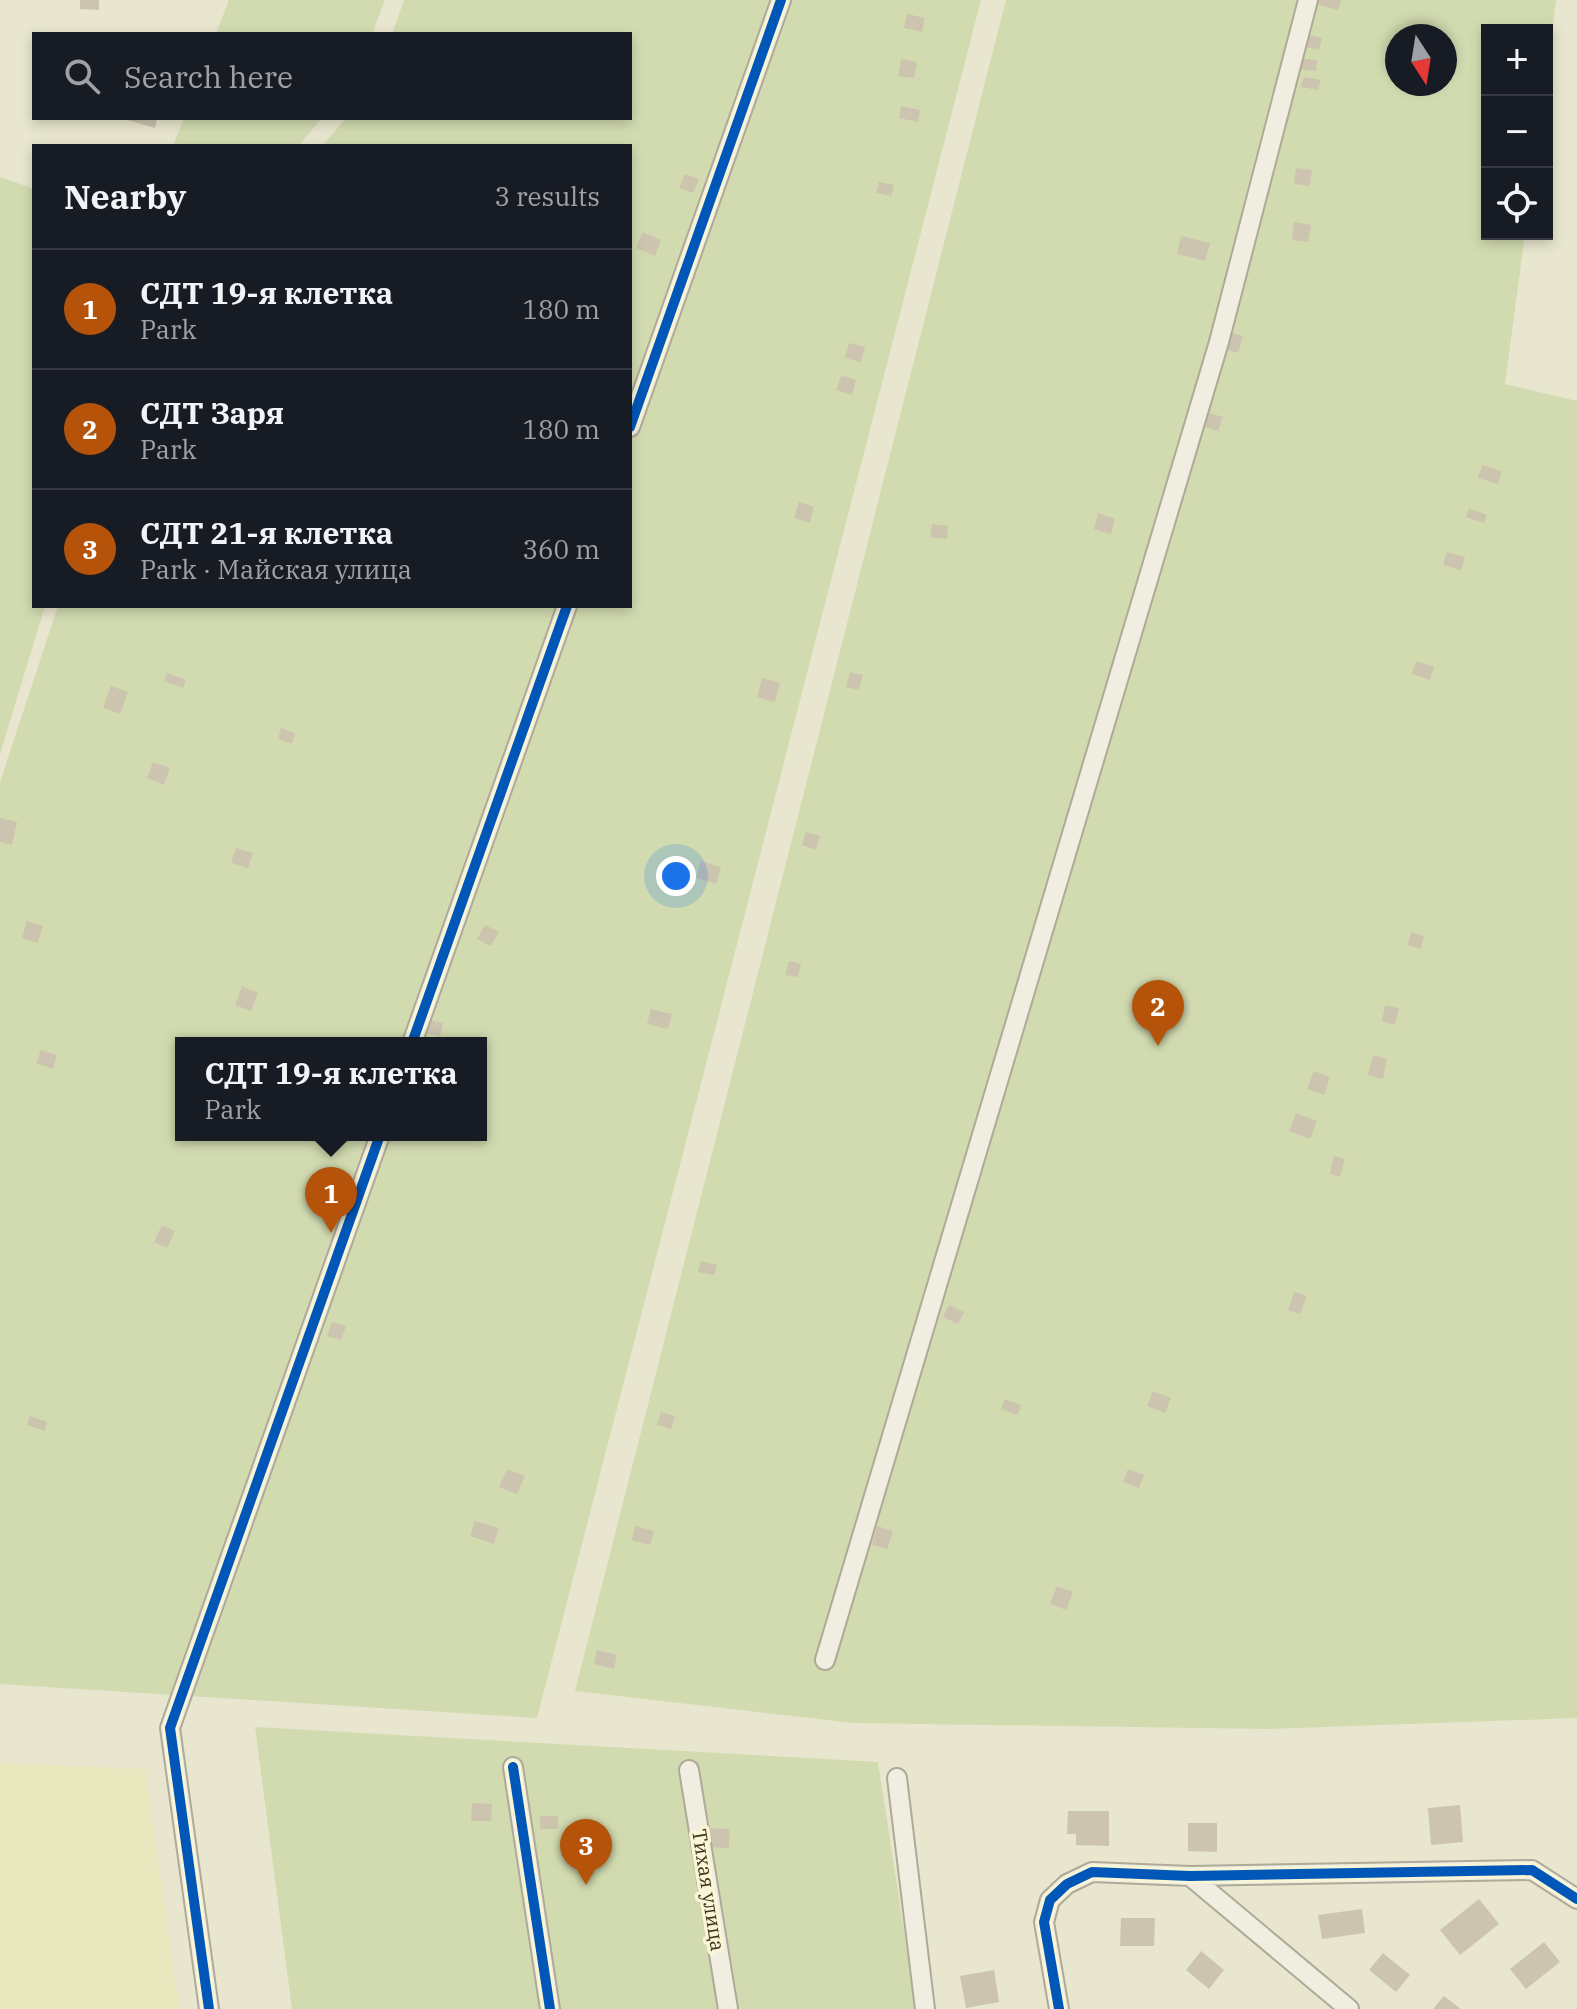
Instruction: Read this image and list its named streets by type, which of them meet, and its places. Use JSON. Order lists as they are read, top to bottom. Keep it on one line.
{"streets":{"street":["Тихая улица"]},"north":"bottom","page":{"map_buttons":["+","−"],"search":"Search here","heading":["Nearby","3 results"],"list":[{"mark":"1","name":"СДТ 19-я клетка","note":"Park","value":"180 m"},{"mark":"2","name":"СДТ Заря","note":"Park","value":"180 m"},{"mark":"3","name":"СДТ 21-я клетка","note":"Park · Майская улица","value":"360 m"}],"pins":["2","1","3"],"popup":["СДТ 19-я клетка","Park"]}}
